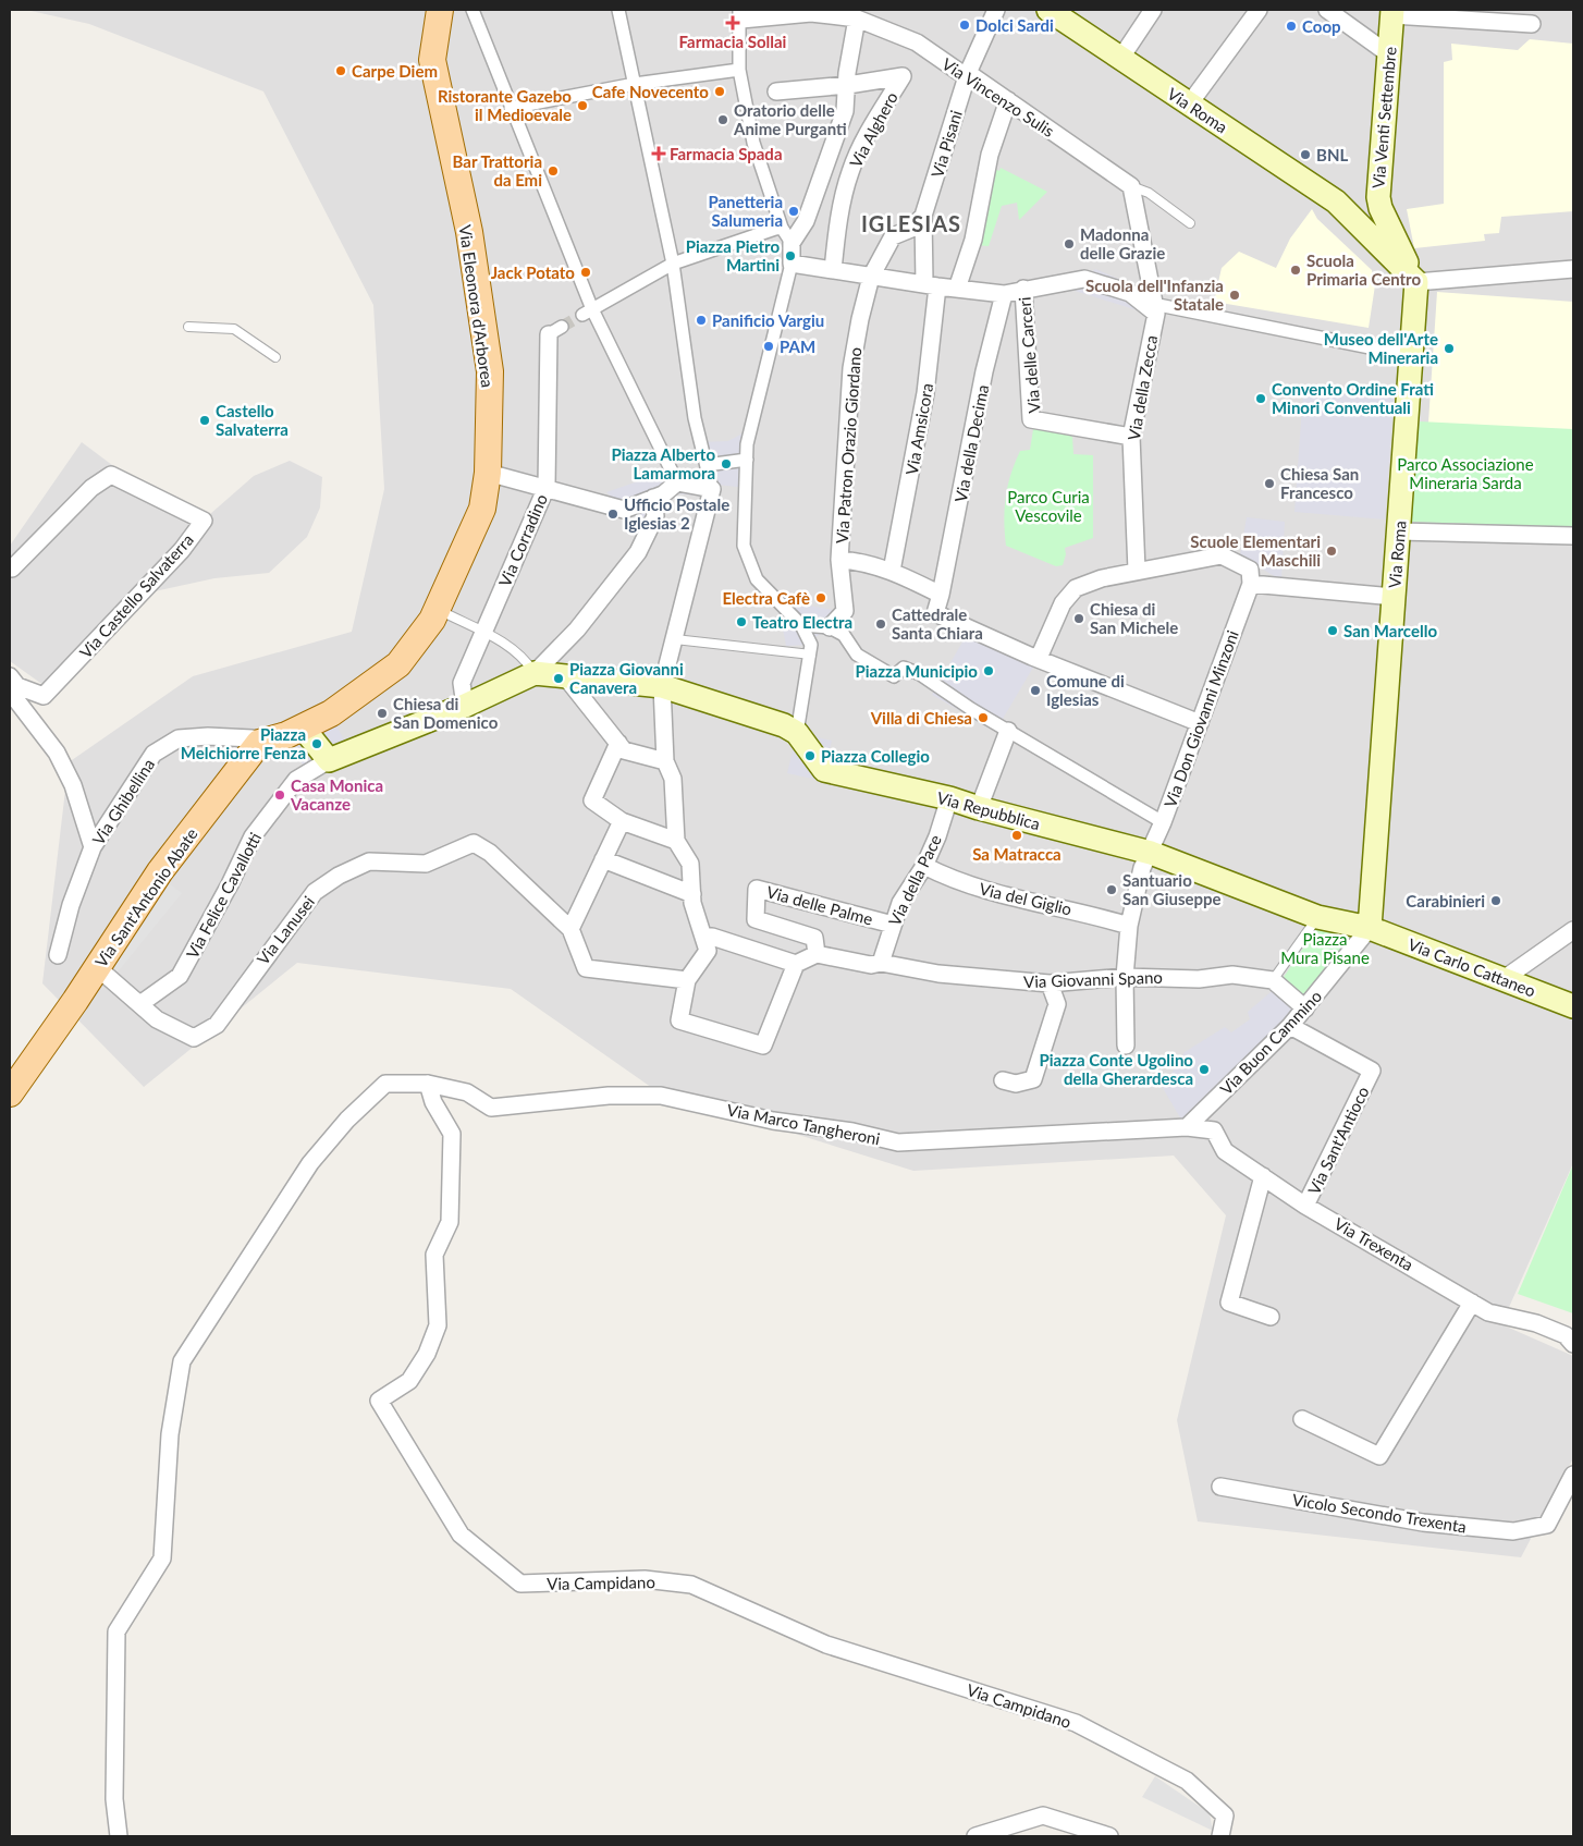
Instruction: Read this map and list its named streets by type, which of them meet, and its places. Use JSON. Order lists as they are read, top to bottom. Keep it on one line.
{"streets":{"main road":["Via Roma","Via Venti Settembre","Via Eleonora d'Arborea","Via Repubblica","Via Felice Cavallotti","Via Sant'Antonio Abate","Via Carlo Cattaneo"],"street":["Via Vincenzo Sulis","Via Alghero","Via Pisani","Via delle Carceri","Via della Zecca","Via Amsicora","Via della Decima","Via Patron Orazio Giordano","Via Corradino","Via Castello Salvaterra","Via Don Giovanni Minzoni","Via Ghibellina","Via della Pace","Via del Giglio","Via delle Palme","Via Lanusei","Via Giovanni Spano","Via Buon Cammino","Via Marco Tangheroni","Via Sant'Antioco","Via Trexenta","Vicolo Secondo Trexenta","Via Campidano"]},"crossings":[["Via Vincenzo Sulis","Via Pisani"],["Via Roma","Via Venti Settembre"],["Via Roma","Via Carlo Cattaneo"],["Via Roma","Via Buon Cammino"],["Via Pisani","Via Amsicora"],["Via Pisani","Via Patron Orazio Giordano"],["Via delle Carceri","Via della Zecca"],["Via Corradino","Via Felice Cavallotti"],["Via Don Giovanni Minzoni","Via Repubblica"],["Via Don Giovanni Minzoni","Via del Giglio"],["Via Don Giovanni Minzoni","Via Giovanni Spano"],["Via Ghibellina","Via Sant'Antonio Abate"],["Via Repubblica","Via della Pace"],["Via Repubblica","Via Carlo Cattaneo"],["Via della Pace","Via del Giglio"],["Via della Pace","Via delle Palme"],["Via della Pace","Via Giovanni Spano"],["Via Felice Cavallotti","Via Lanusei"],["Via Sant'Antonio Abate","Via Lanusei"],["Via delle Palme","Via Giovanni Spano"],["Via Carlo Cattaneo","Via Buon Cammino"],["Via Buon Cammino","Via Marco Tangheroni"],["Via Buon Cammino","Via Sant'Antioco"],["Via Buon Cammino","Via Trexenta"],["Via Marco Tangheroni","Via Trexenta"],["Via Marco Tangheroni","Via Campidano"],["Via Sant'Antioco","Via Trexenta"]],"districts":["IGLESIAS"],"parks":["Parco Associazione Mineraria Sarda","Parco Curia Vescovile","Piazza Mura Pisane"],"places":{"health":["Farmacia Sollai","Farmacia Spada"],"other":["Dolci Sardi","Coop","Carpe Diem","Cafe Novecento","Ristorante Gazebo il Medioevale","Oratorio delle Anime Purganti","BNL","Bar Trattoria da Emi","Panetteria Salumeria","Madonna delle Grazie","Piazza Pietro Martini","Scuola Primaria Centro","Jack Potato","Scuola dell'Infanzia Statale","Panificio Vargiu","PAM","Museo dell'Arte Mineraria","Convento Ordine Frati Minori Conventuali","Castello Salvaterra","Piazza Alberto Lamarmora","Chiesa San Francesco","Ufficio Postale Iglesias 2","Scuole Elementari Maschili","Electra Cafè","Chiesa di San Michele","Teatro Electra","Cattedrale Santa Chiara","San Marcello","Piazza Municipio","Piazza Giovanni Canavera","Comune di Iglesias","Chiesa di San Domenico","Villa di Chiesa","Piazza Melchiorre Fenza","Piazza Collegio","Casa Monica Vacanze","Sa Matracca","Santuario San Giuseppe","Carabinieri","Piazza Conte Ugolino della Gherardesca"]}}
